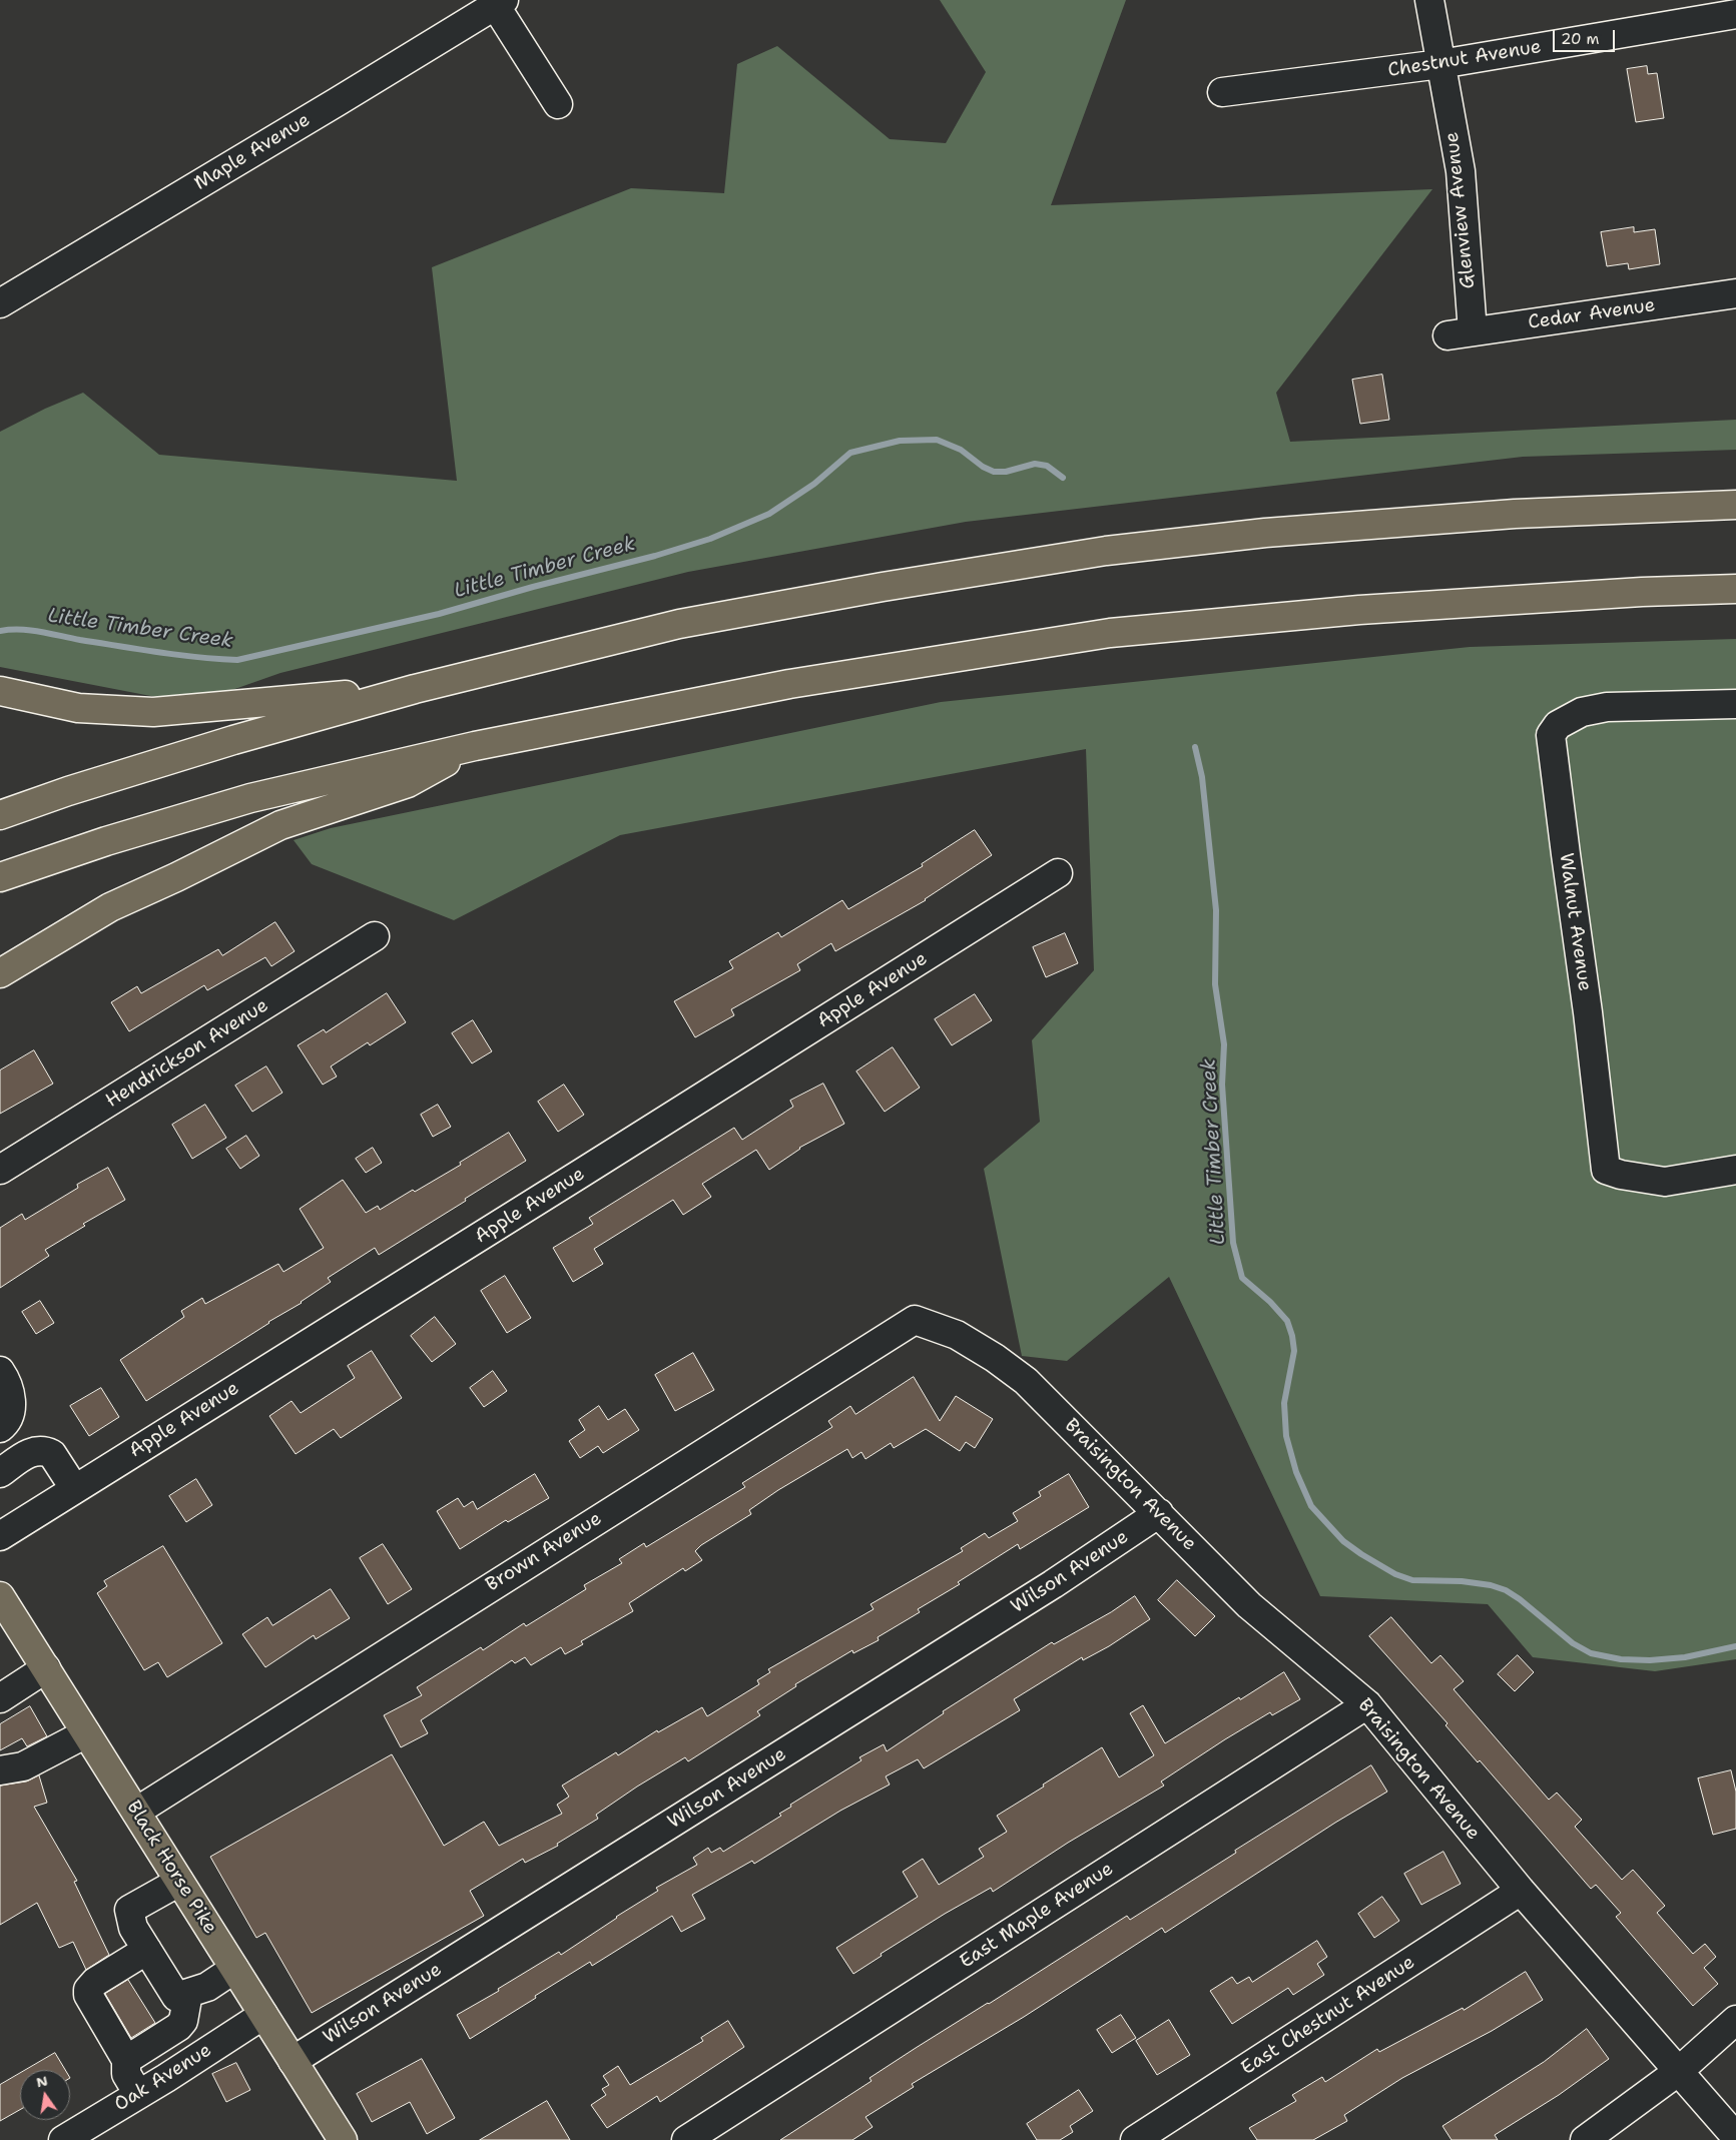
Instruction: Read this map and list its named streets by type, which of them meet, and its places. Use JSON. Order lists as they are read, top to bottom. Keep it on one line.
{"streets":{"main road":["Black Horse Pike"],"street":["Chestnut Avenue","Maple Avenue","Glenview Avenue","Cedar Avenue","Walnut Avenue","Apple Avenue","Hendrickson Avenue","Braisington Avenue","Brown Avenue","Wilson Avenue","East Maple Avenue","East Chestnut Avenue","Oak Avenue"]},"crossings":[["Chestnut Avenue","Glenview Avenue"],["Glenview Avenue","Cedar Avenue"],["Braisington Avenue","Brown Avenue"],["Braisington Avenue","Wilson Avenue"],["Braisington Avenue","East Maple Avenue"],["Braisington Avenue","East Chestnut Avenue"],["Brown Avenue","Black Horse Pike"],["Wilson Avenue","Black Horse Pike"],["Black Horse Pike","Oak Avenue"]],"water":["Little Timber Creek"],"scale_bar":"20 m","north":"top"}
